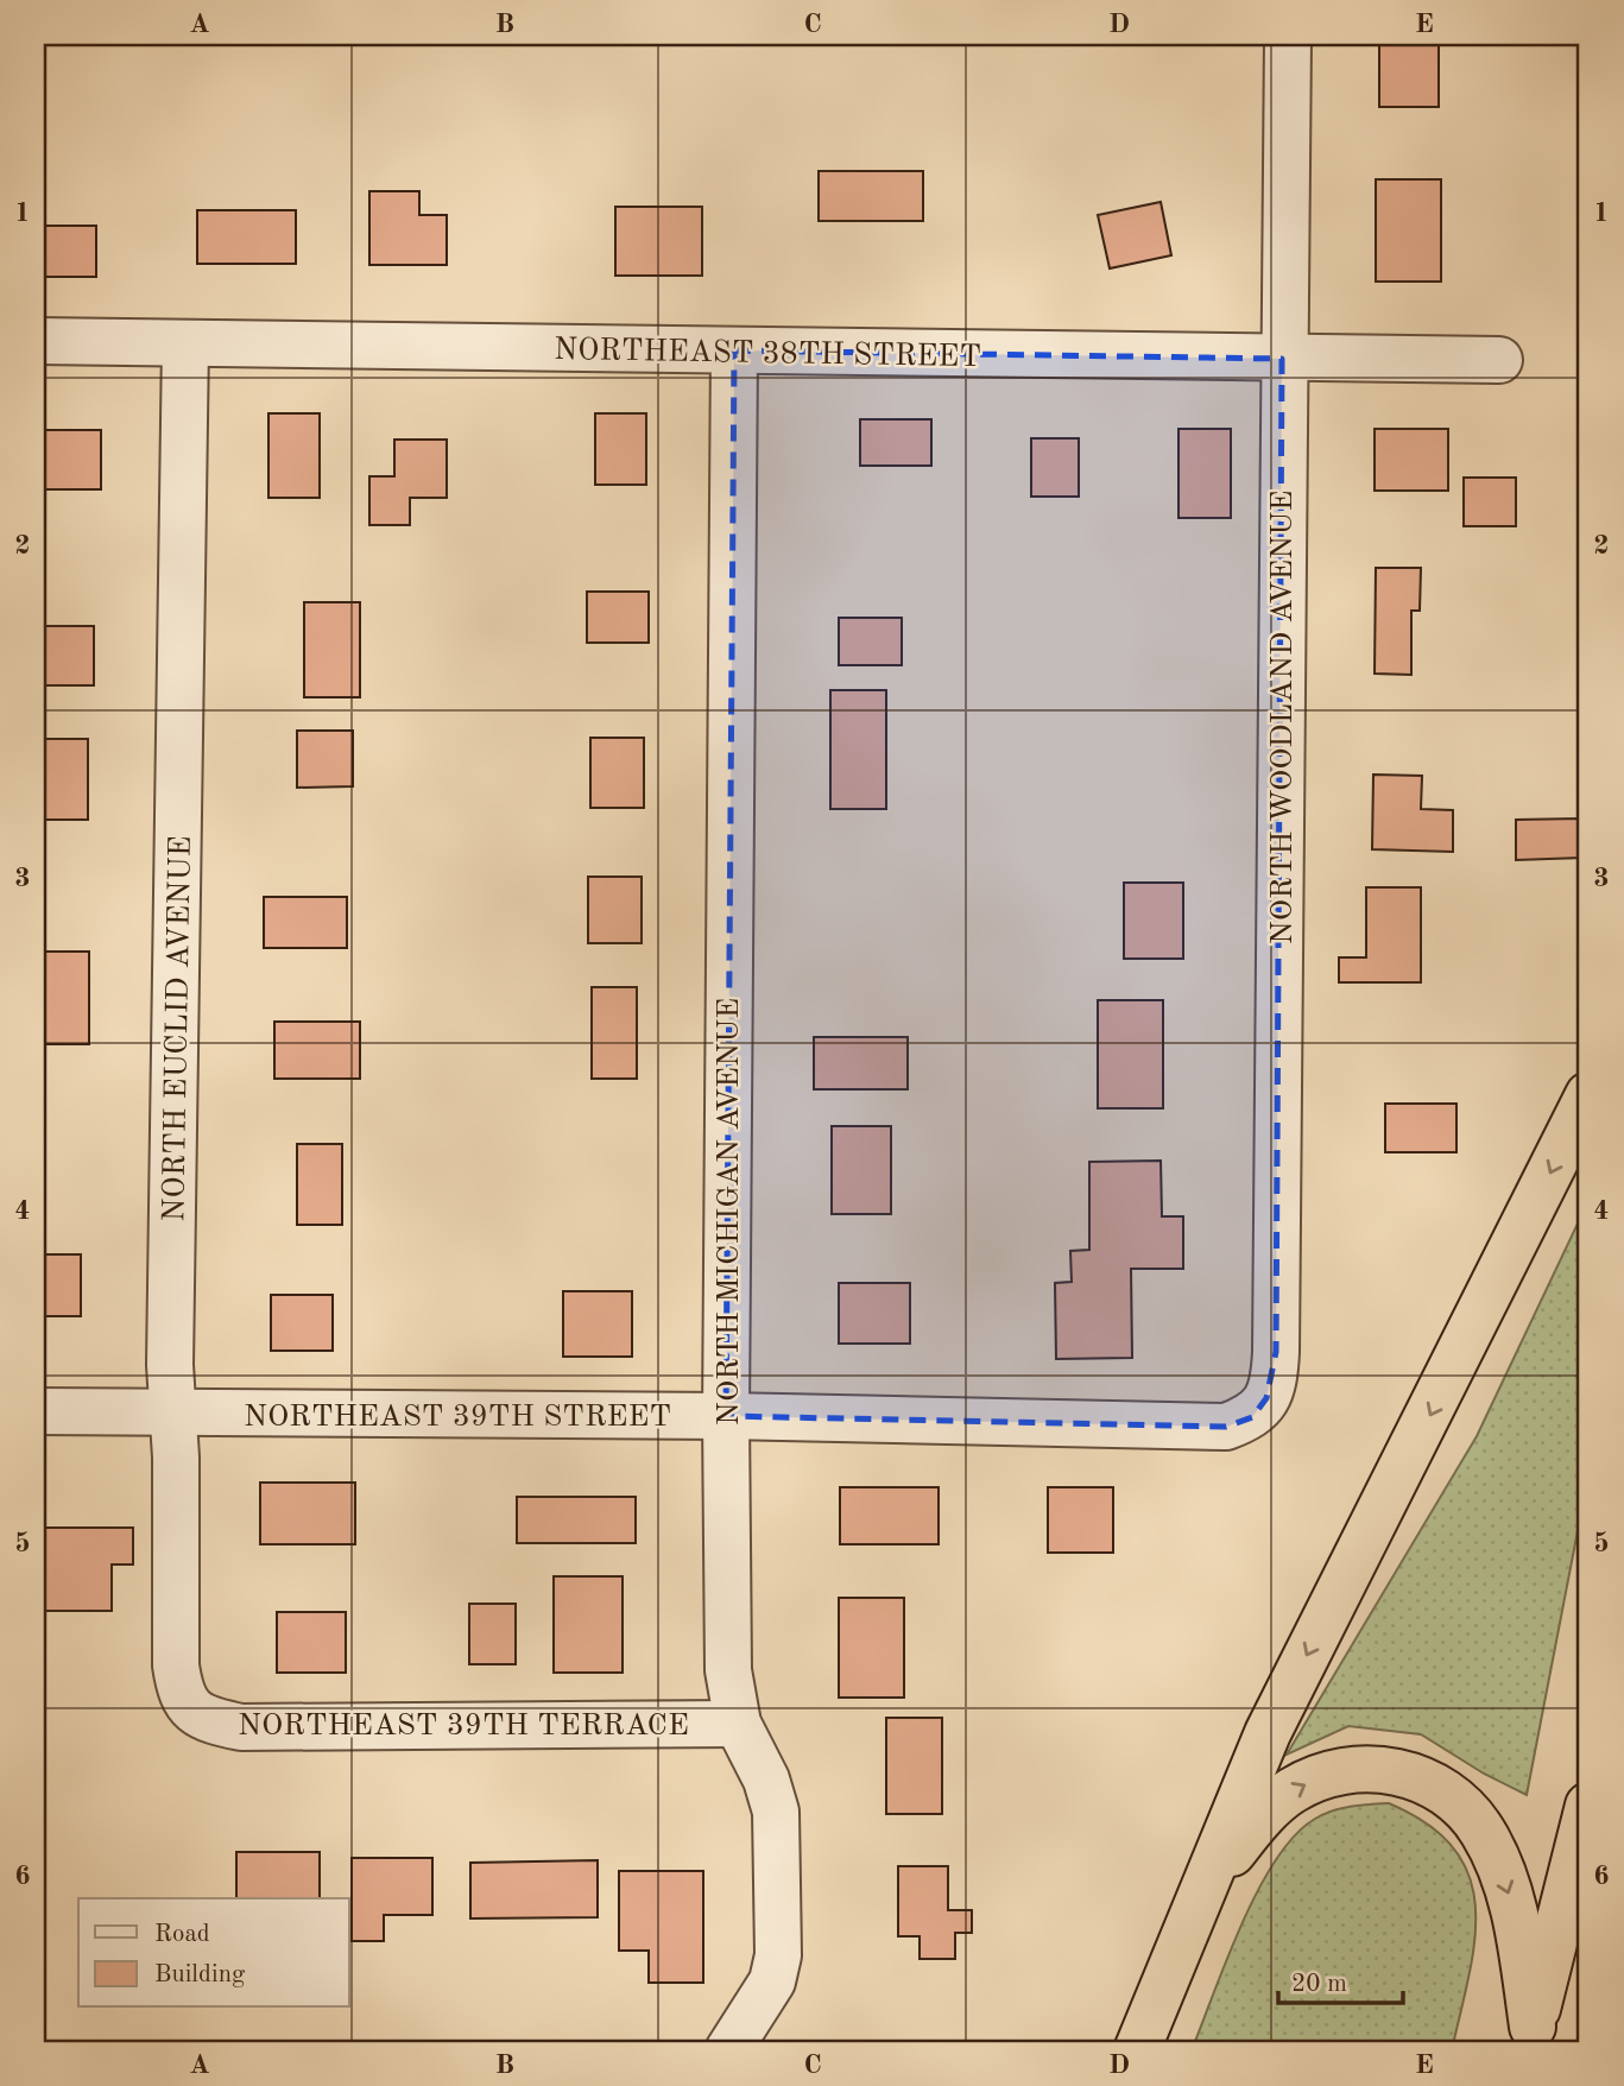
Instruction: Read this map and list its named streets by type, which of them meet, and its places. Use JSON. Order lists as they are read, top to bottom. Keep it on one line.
{"streets":{"street":["NORTHEAST 38TH STREET","NORTH WOODLAND AVENUE","NORTH EUCLID AVENUE","NORTH MICHIGAN AVENUE","NORTHEAST 39TH STREET","NORTHEAST 39TH TERRACE"]},"crossings":[["NORTHEAST 38TH STREET","NORTH WOODLAND AVENUE"],["NORTHEAST 38TH STREET","NORTH EUCLID AVENUE"],["NORTHEAST 38TH STREET","NORTH MICHIGAN AVENUE"],["NORTH WOODLAND AVENUE","NORTHEAST 39TH STREET"],["NORTH EUCLID AVENUE","NORTHEAST 39TH STREET"],["NORTH EUCLID AVENUE","NORTHEAST 39TH TERRACE"],["NORTH MICHIGAN AVENUE","NORTHEAST 39TH STREET"],["NORTH MICHIGAN AVENUE","NORTHEAST 39TH TERRACE"]],"legend":["Road","Building"],"scale_bar":"20 m","grid":{"columns":["A","B","C","D","E"],"rows":["1","2","3","4","5","6"]}}
